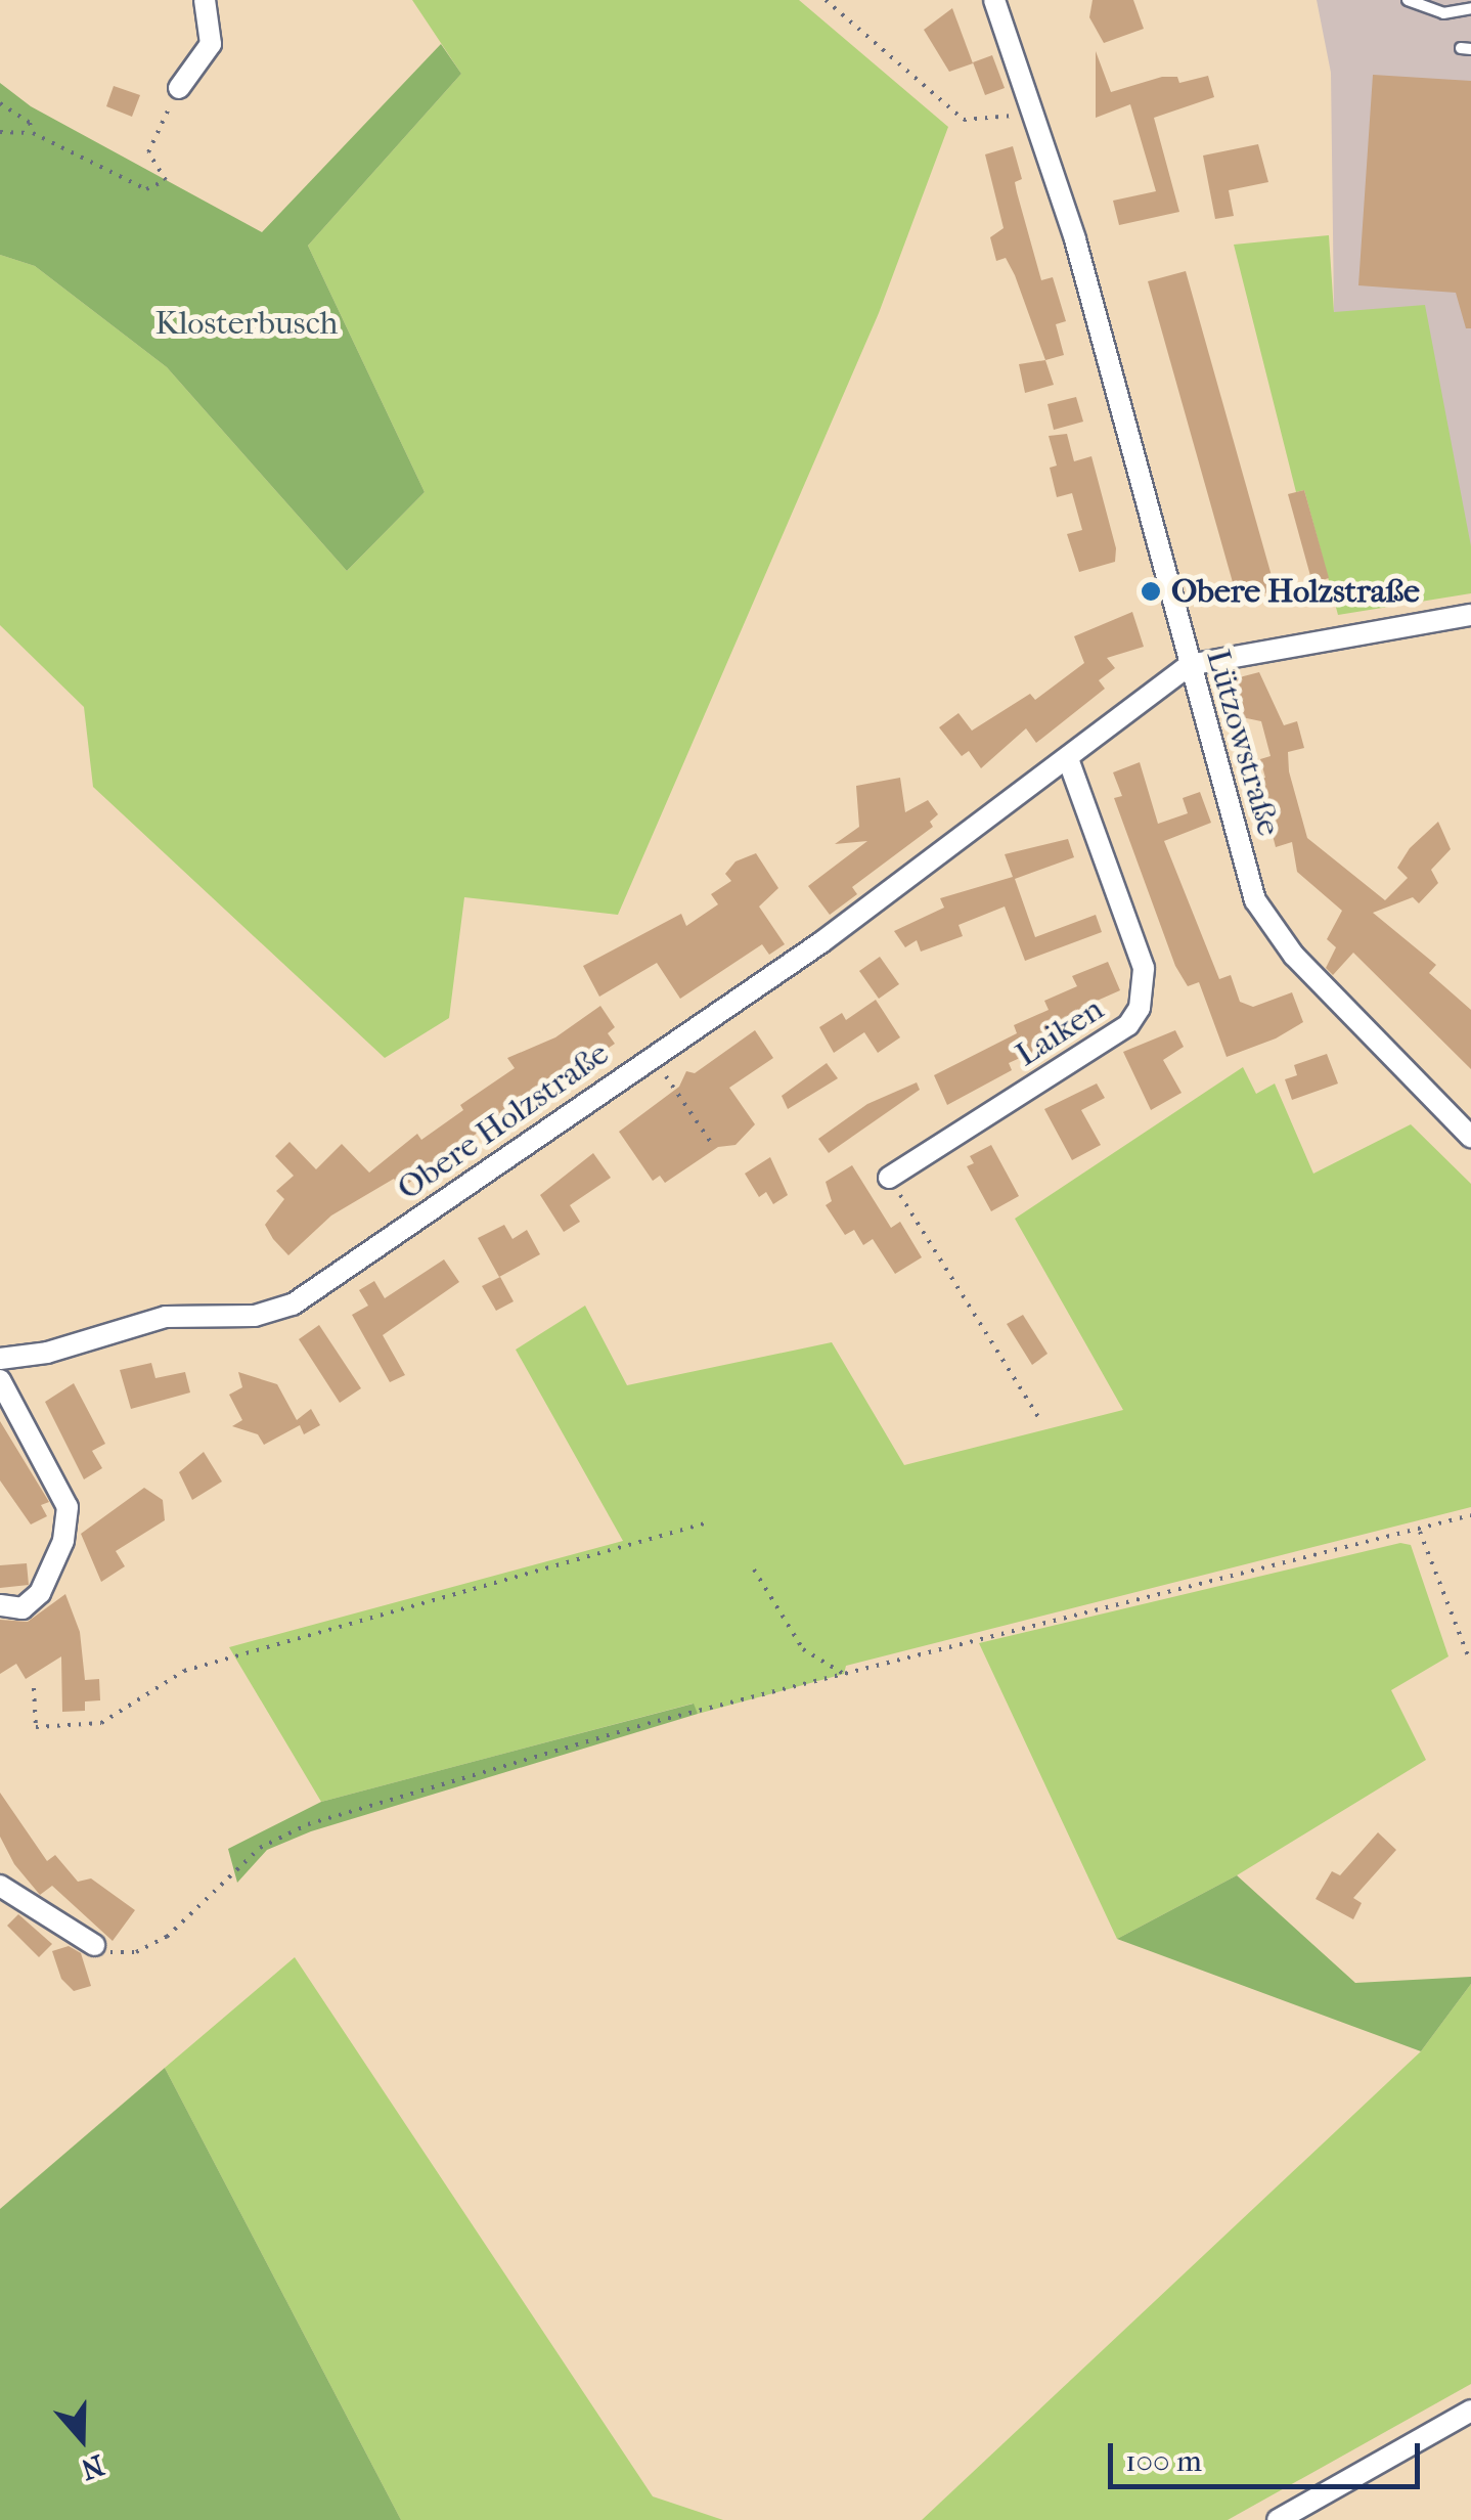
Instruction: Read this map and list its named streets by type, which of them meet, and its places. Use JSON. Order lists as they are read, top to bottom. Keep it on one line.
{"streets":{"street":["Lützowstraße","Laiken","Obere Holzstraße"]},"crossings":[["Lützowstraße","Obere Holzstraße"],["Laiken","Obere Holzstraße"]],"parks":["Klosterbusch"],"places":["Obere Holzstraße"],"scale_bar":"100 m","north":"bottom"}
